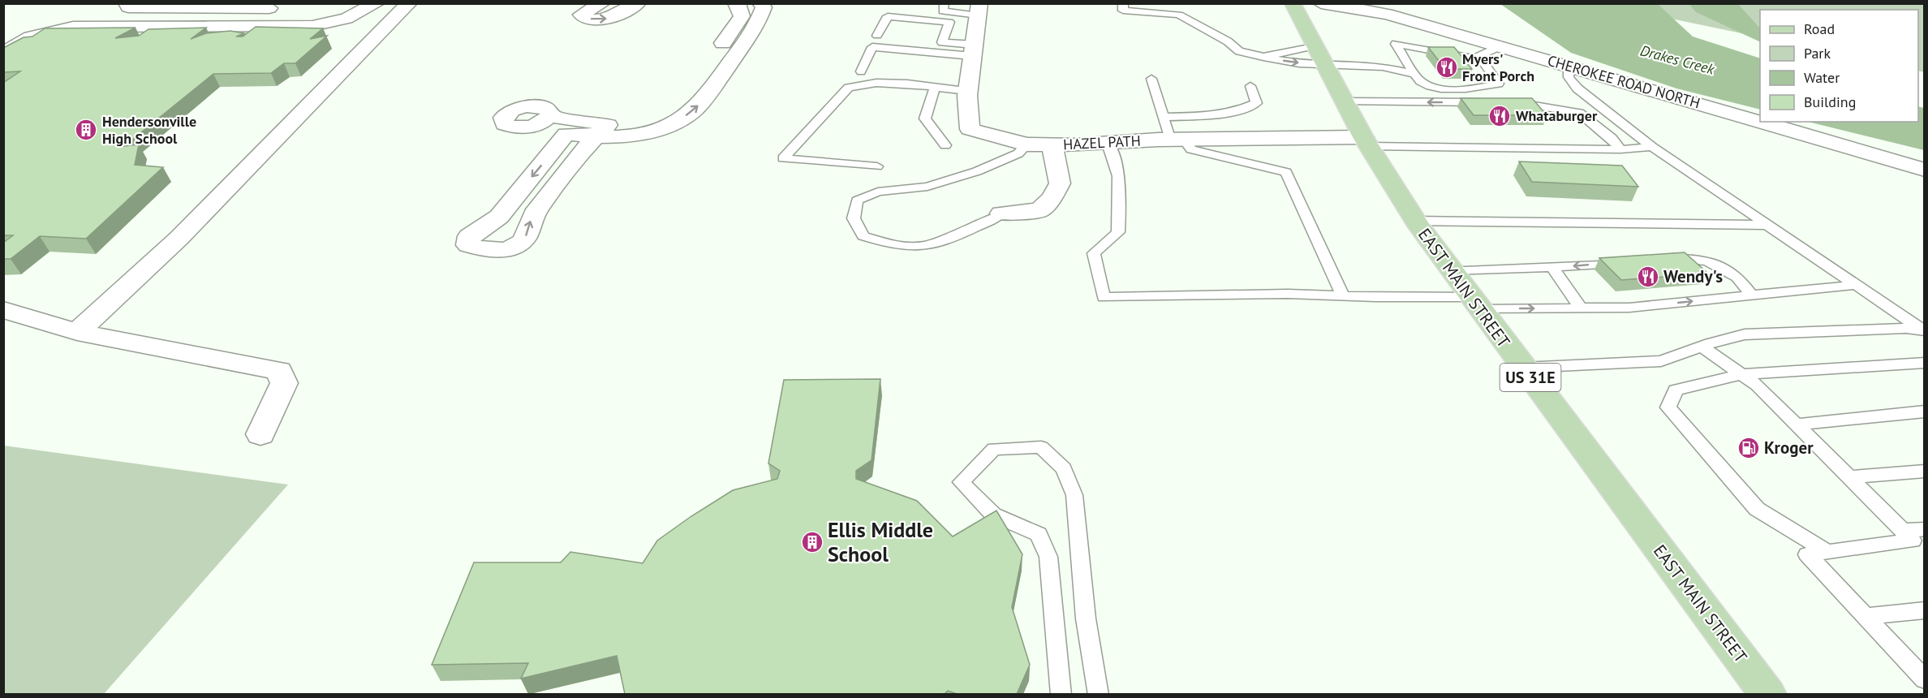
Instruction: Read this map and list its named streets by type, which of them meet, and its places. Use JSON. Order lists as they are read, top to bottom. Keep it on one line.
{"streets":{"main road":["EAST MAIN STREET","US 31E"],"street":["CHEROKEE ROAD NORTH","HAZEL PATH"]},"crossings":[["HAZEL PATH","EAST MAIN STREET"]],"water":["Drakes Creek"],"places":{"restaurant":["Myers' Front Porch","Whataburger","Wendy's"],"building":["Hendersonville High School","Ellis Middle School"],"fuel station":["Kroger"]},"legend":["Road","Park","Water","Building"]}
